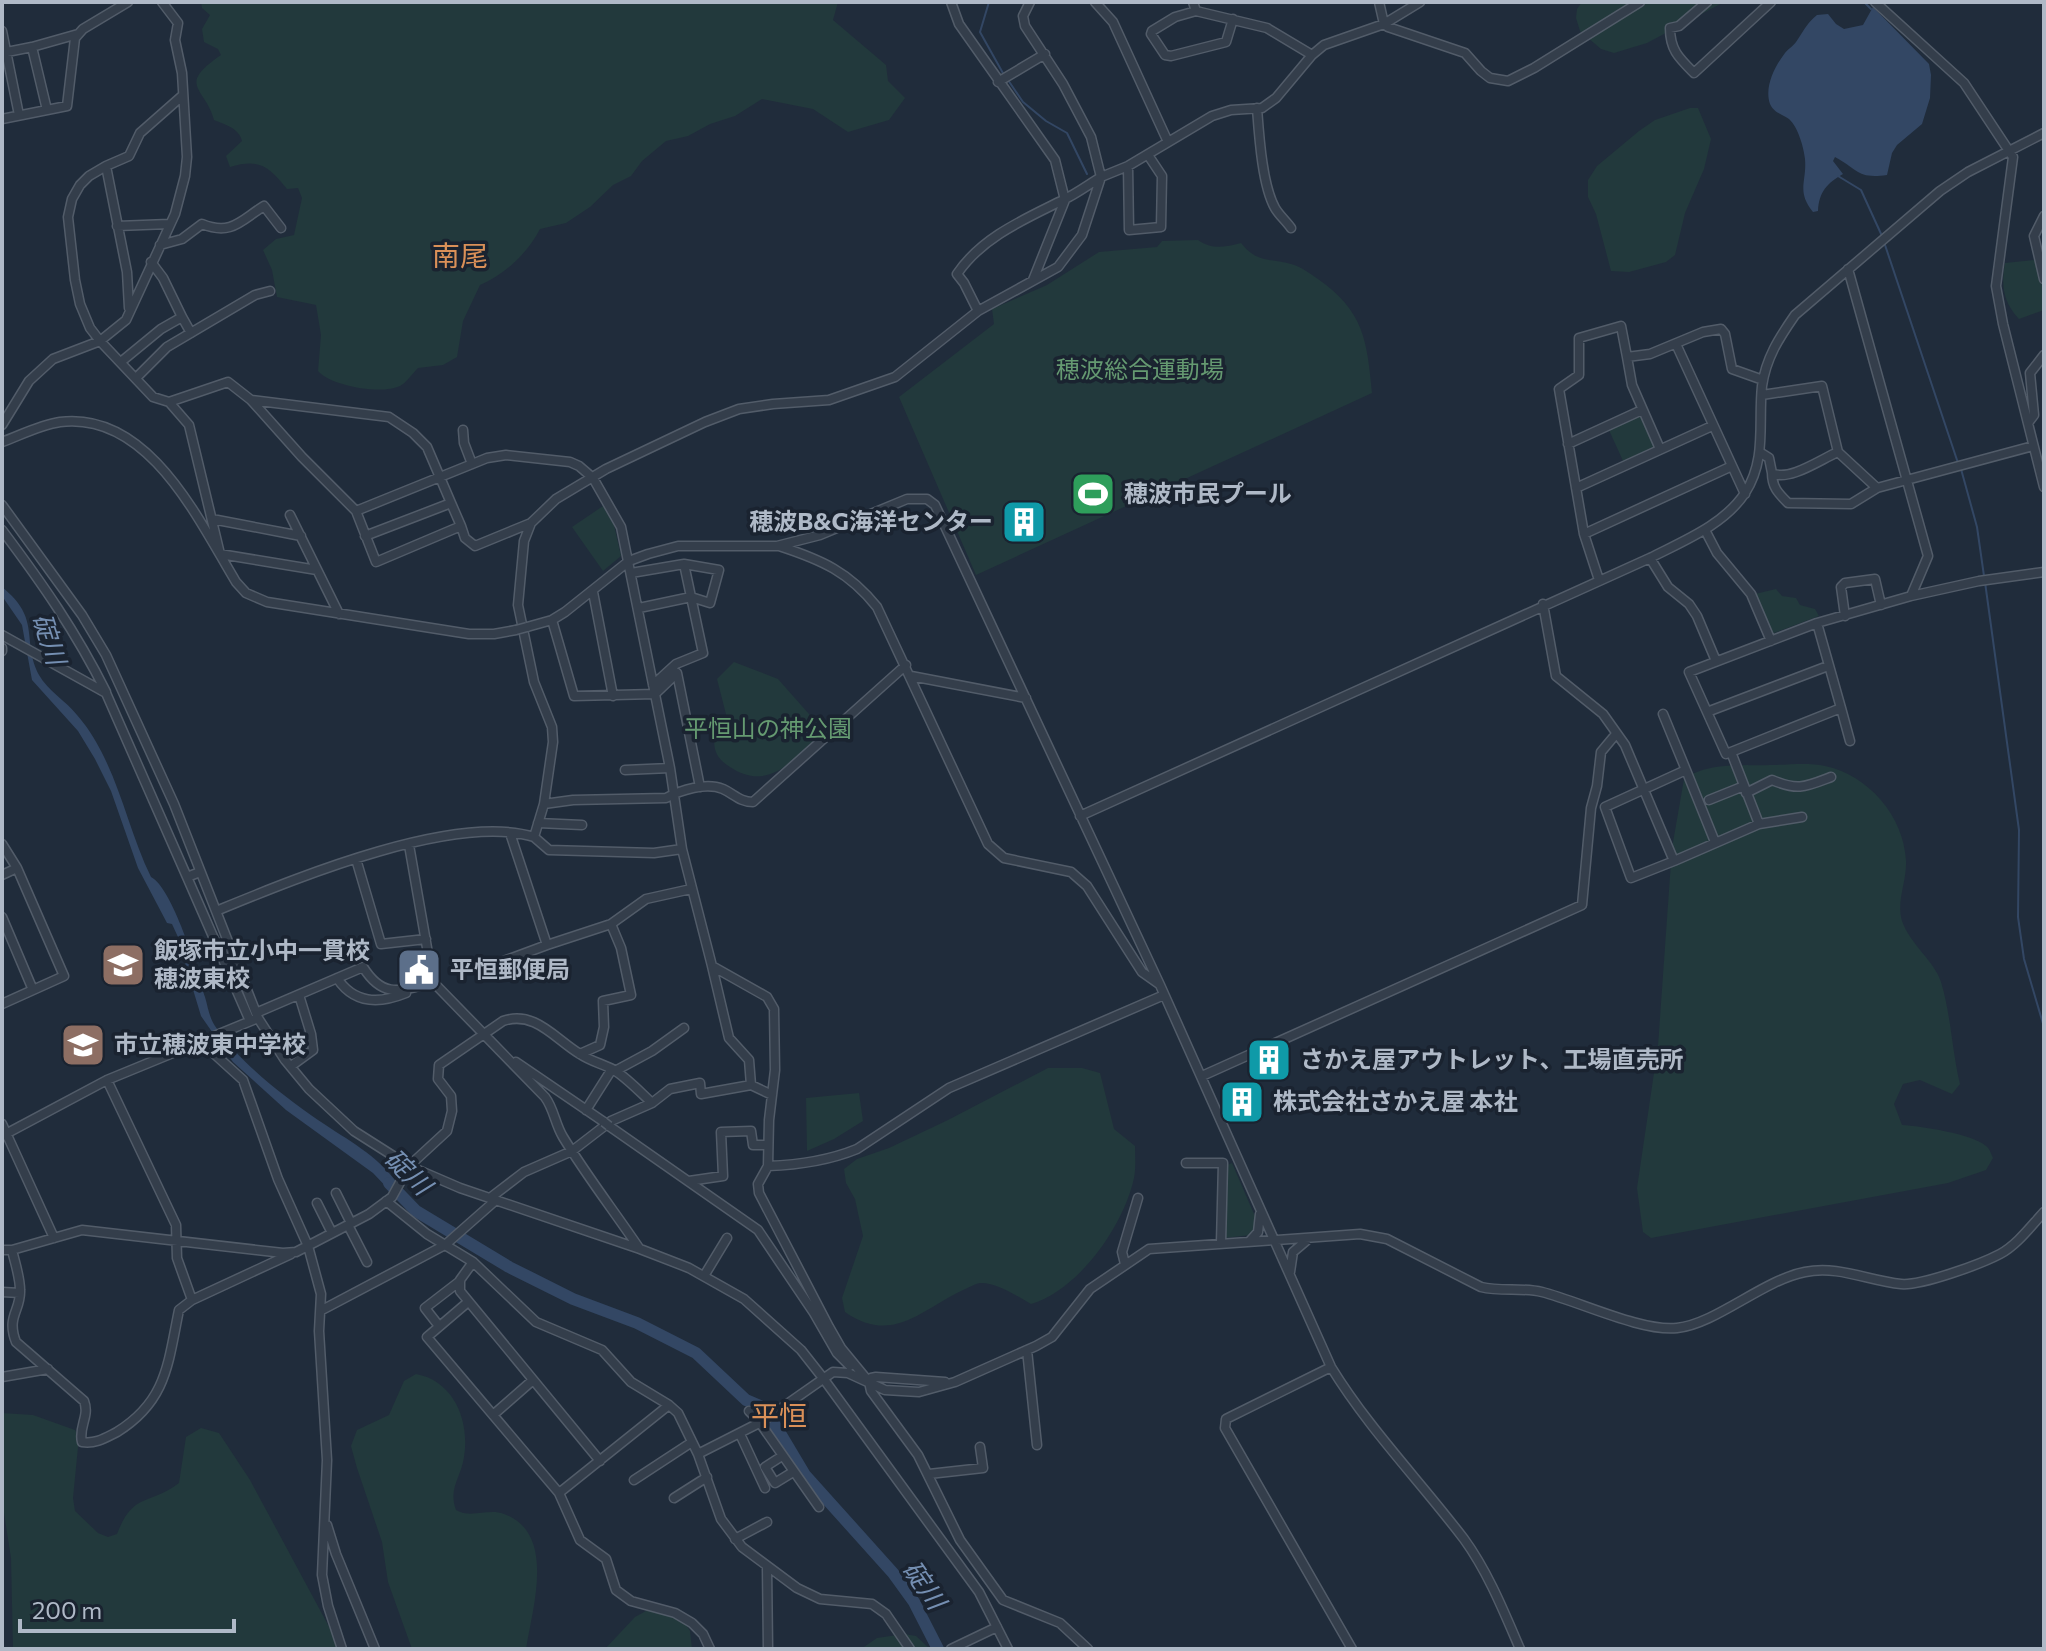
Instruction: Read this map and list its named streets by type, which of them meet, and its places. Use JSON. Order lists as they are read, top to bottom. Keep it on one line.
{"districts":["南尾","平恒"],"water":["碇川"],"parks":["穂波総合運動場","平恒山の神公園"],"places":{"sports":["穂波市民プール"],"building":["穂波B&G海洋センター","さかえ屋アウトレット、工場直売所","株式会社さかえ屋 本社"],"school or university":["飯塚市立小中一貫校 穂波東校","市立穂波東中学校"],"public building":["平恒郵便局"]},"scale_bar":"200 m"}
